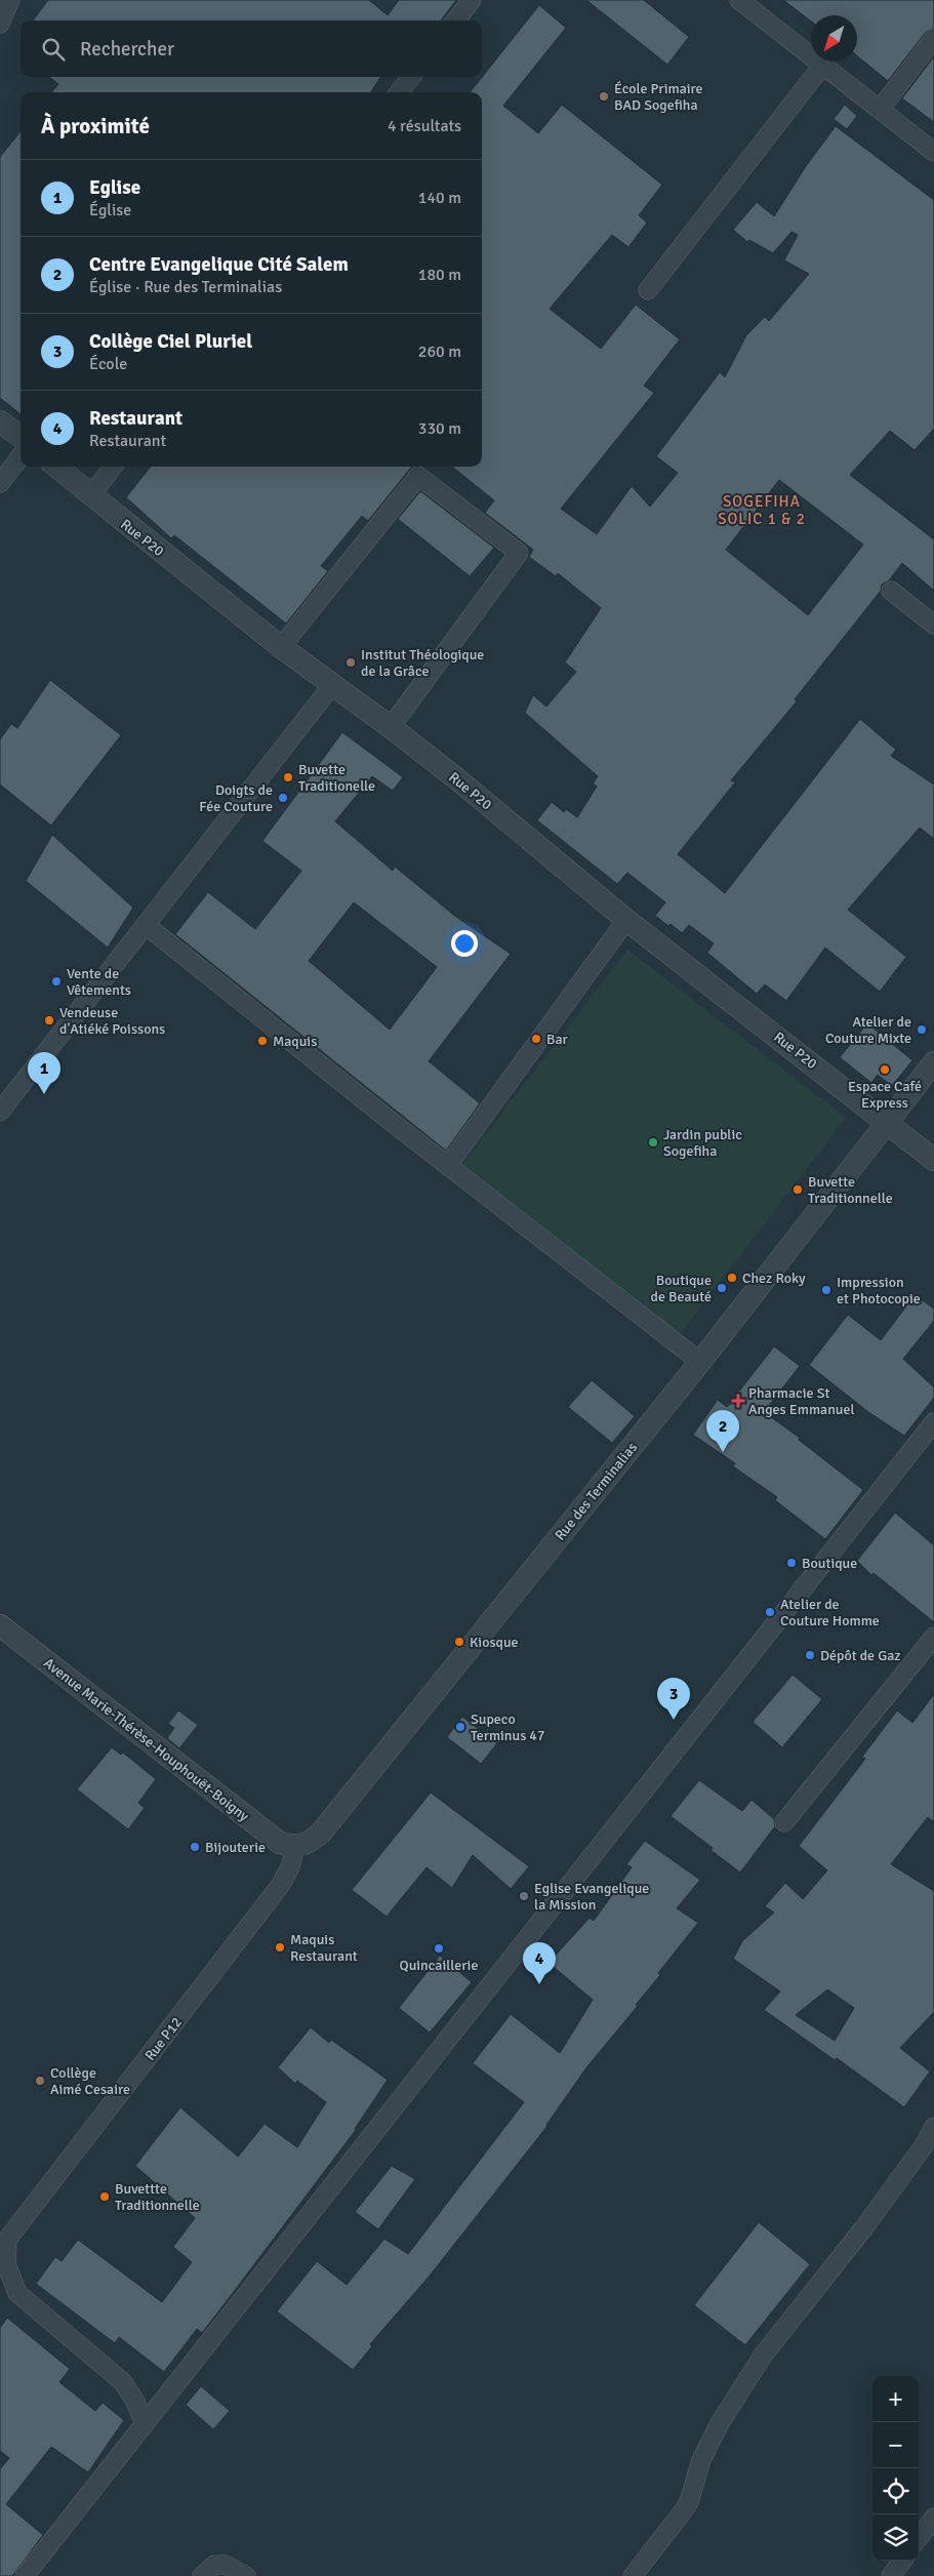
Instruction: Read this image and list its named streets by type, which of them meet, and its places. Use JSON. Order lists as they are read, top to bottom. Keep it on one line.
{"streets":{"street":["Rue P20","Rue des Terminalias","Avenue Marie-Thérèse-Houphouët-Boigny","Rue P12"]},"crossings":[["Rue P20","Rue des Terminalias"],["Rue des Terminalias","Avenue Marie-Thérèse-Houphouët-Boigny"],["Rue des Terminalias","Rue P12"],["Avenue Marie-Thérèse-Houphouët-Boigny","Rue P12"]],"districts":["SOGEFIHA SOLIC 1 & 2"],"places":{"other":["École Primaire BAD Sogefiha","Institut Théologique de la Grâce","Buvette Traditionelle","Doigts de Fée Couture","Vente de Vêtements","Vendeuse d'Atiéké Poissons","Atelier de Couture Mixte","Bar","Maquis","Espace Café Express","Jardin public Sogefiha","Buvette Traditionnelle","Chez Roky","Boutique de Beauté","Impression et Photocopie","Boutique","Atelier de Couture Homme","Kiosque","Dépôt de Gaz","Supeco Terminus 47","Bijouterie","Eglise Evangelique la Mission","Maquis Restaurant","Quincaillerie","Collège Aimé Cesaire","Buvettte Traditionnelle"],"health":["Pharmacie St Anges Emmanuel"]},"north":"bottom left","page":{"search":"Rechercher","heading":["À proximité","4 résultats"],"list":[{"mark":"1","name":"Eglise","note":"Église","value":"140 m"},{"mark":"2","name":"Centre Evangelique Cité Salem","note":"Église · Rue des Terminalias","value":"180 m"},{"mark":"3","name":"Collège Ciel Pluriel","note":"École","value":"260 m"},{"mark":"4","name":"Restaurant","note":"Restaurant","value":"330 m"}],"pins":["1","2","3","4"],"map_buttons":["+","−"]}}
